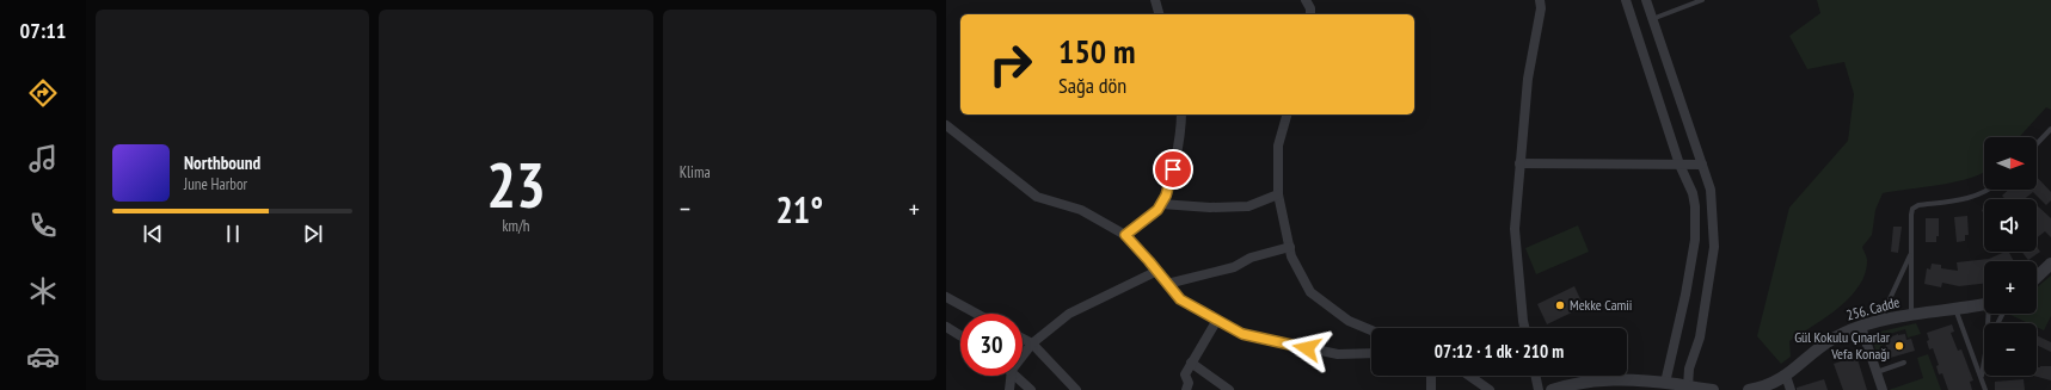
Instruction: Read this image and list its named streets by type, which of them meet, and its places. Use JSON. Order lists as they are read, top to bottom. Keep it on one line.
{"streets":{"street":["256. Cadde"]},"places":["Mekke Camii","Gül Kokulu Çınarlar Vefa Konağı"],"north":"right","page":{"tabs":"07:11","tile":[["23","km/h"],"Klima"],"turn":["150 m","Sağa dön"],"map_buttons":["+","−"],"song":["Northbound","June Harbor"],"heat":["−","21°","+"],"limit":"30","trip":"07:12 · 1 dk · 210 m"}}
